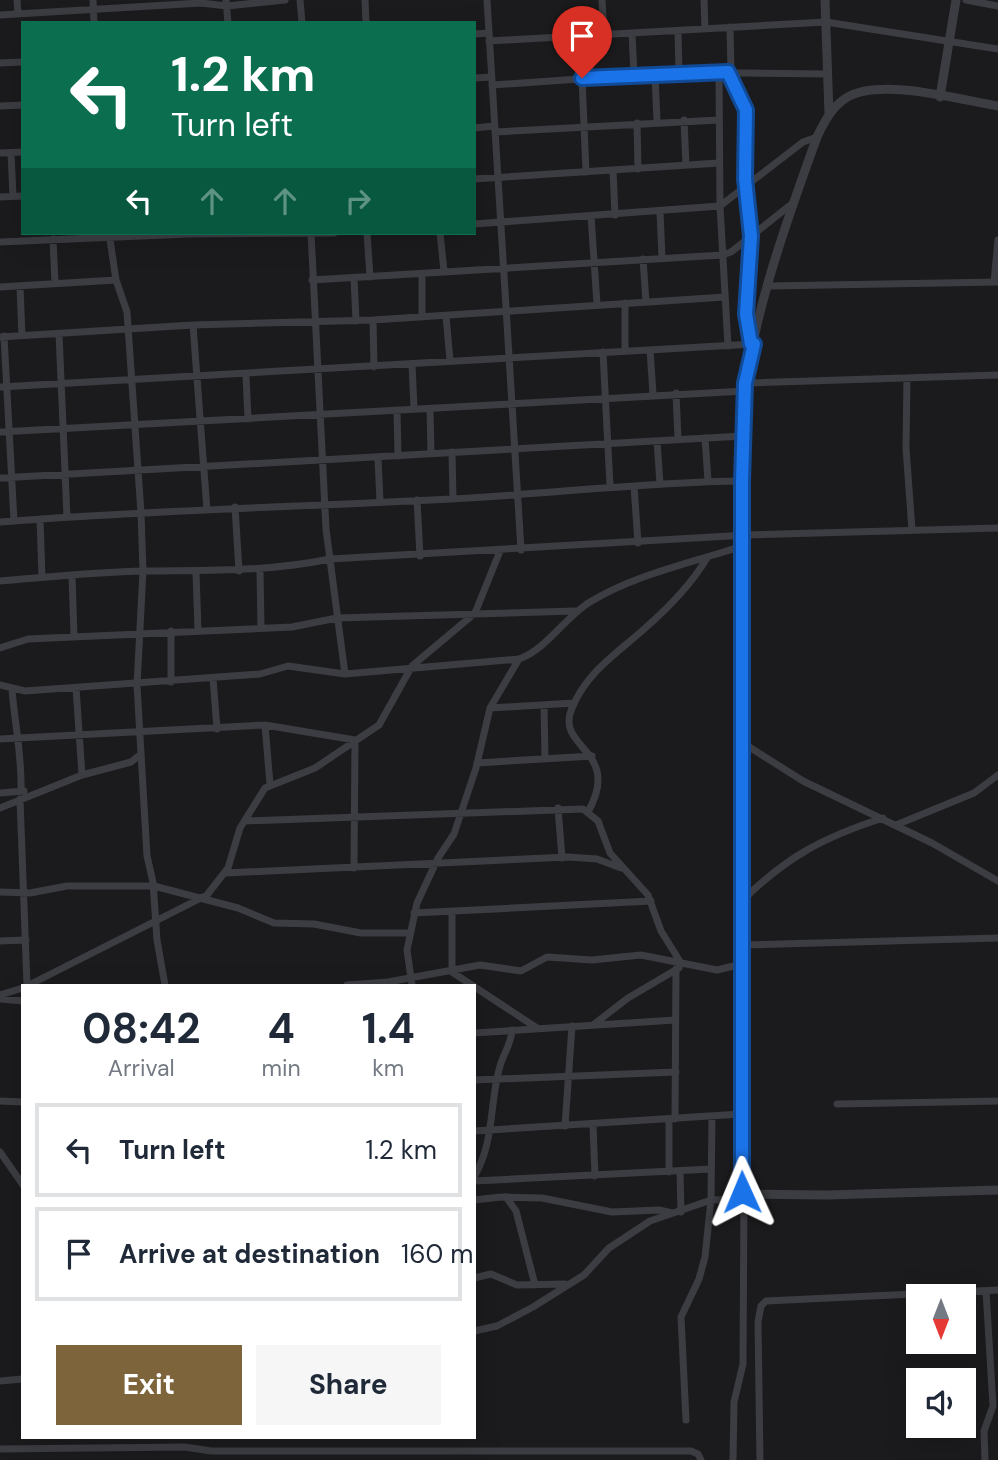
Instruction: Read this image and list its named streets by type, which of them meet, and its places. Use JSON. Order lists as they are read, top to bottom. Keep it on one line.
{"north":"bottom","page":{"turn":["1.2 km","Turn left"],"eta":["08:42","Arrival","4","min","1.4","km"],"list":[{"name":"Turn left","value":"1.2 km"},{"name":"Arrive at destination","value":"160 m"}],"buttons":["Exit","Share"]}}
